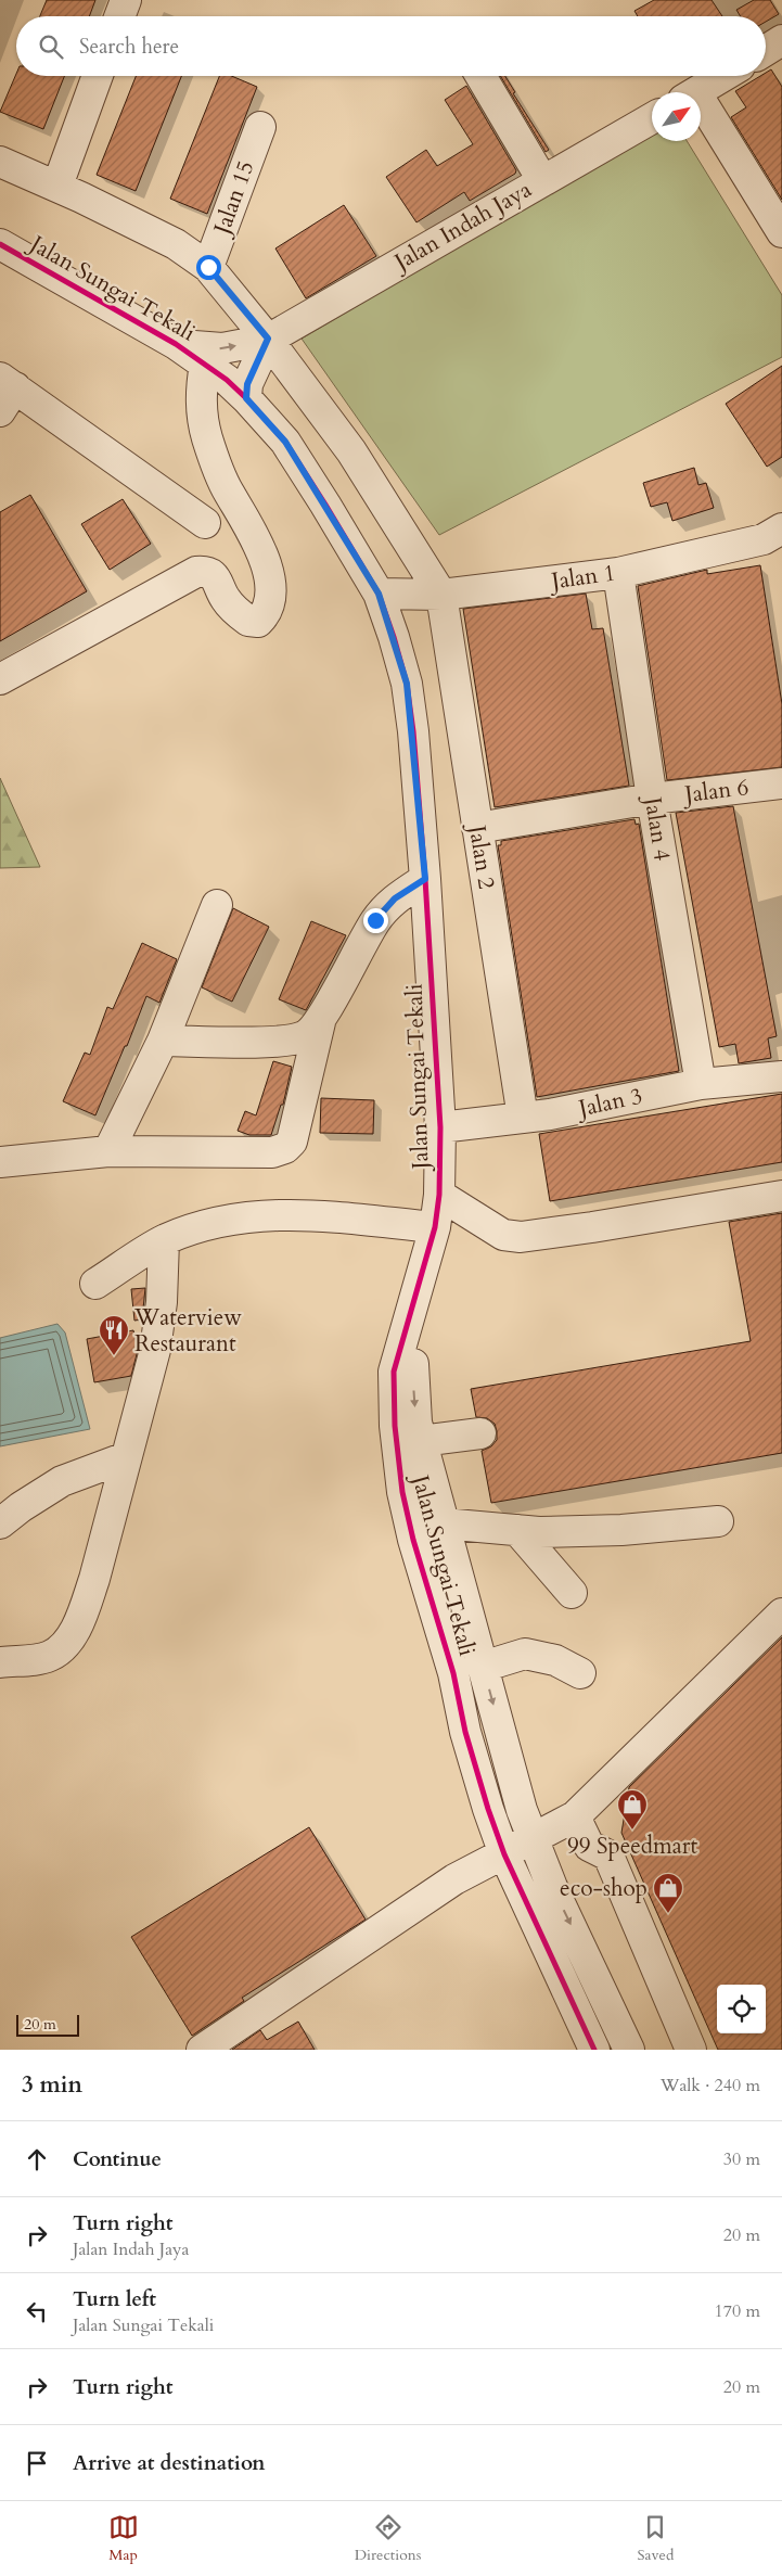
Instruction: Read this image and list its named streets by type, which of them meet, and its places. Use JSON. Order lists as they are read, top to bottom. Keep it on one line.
{"streets":{"street":["Jalan 15","Jalan Indah Jaya","Jalan Sungai Tekali","Jalan 1","Jalan 6","Jalan 4","Jalan 2","Jalan 3"]},"crossings":[["Jalan Indah Jaya","Jalan Sungai Tekali"],["Jalan Sungai Tekali","Jalan 1"],["Jalan Sungai Tekali","Jalan 3"],["Jalan 1","Jalan 4"],["Jalan 1","Jalan 2"],["Jalan 6","Jalan 4"],["Jalan 6","Jalan 2"],["Jalan 4","Jalan 3"],["Jalan 2","Jalan 3"]],"places":{"restaurant":["Waterview Restaurant"],"shop":["99 Speedmart","eco-shop"]},"scale_bar":"20 m","north":"top right","page":{"search":"Search here","scale":"20 m","heading":["3 min","Walk · 240 m"],"list":[["Continue","30 m"],["Turn right","Jalan Indah Jaya","20 m"],["Turn left","Jalan Sungai Tekali","170 m"],["Turn right","20 m"],"Arrive at destination"],"nav":["Map","Directions","Saved"]}}
